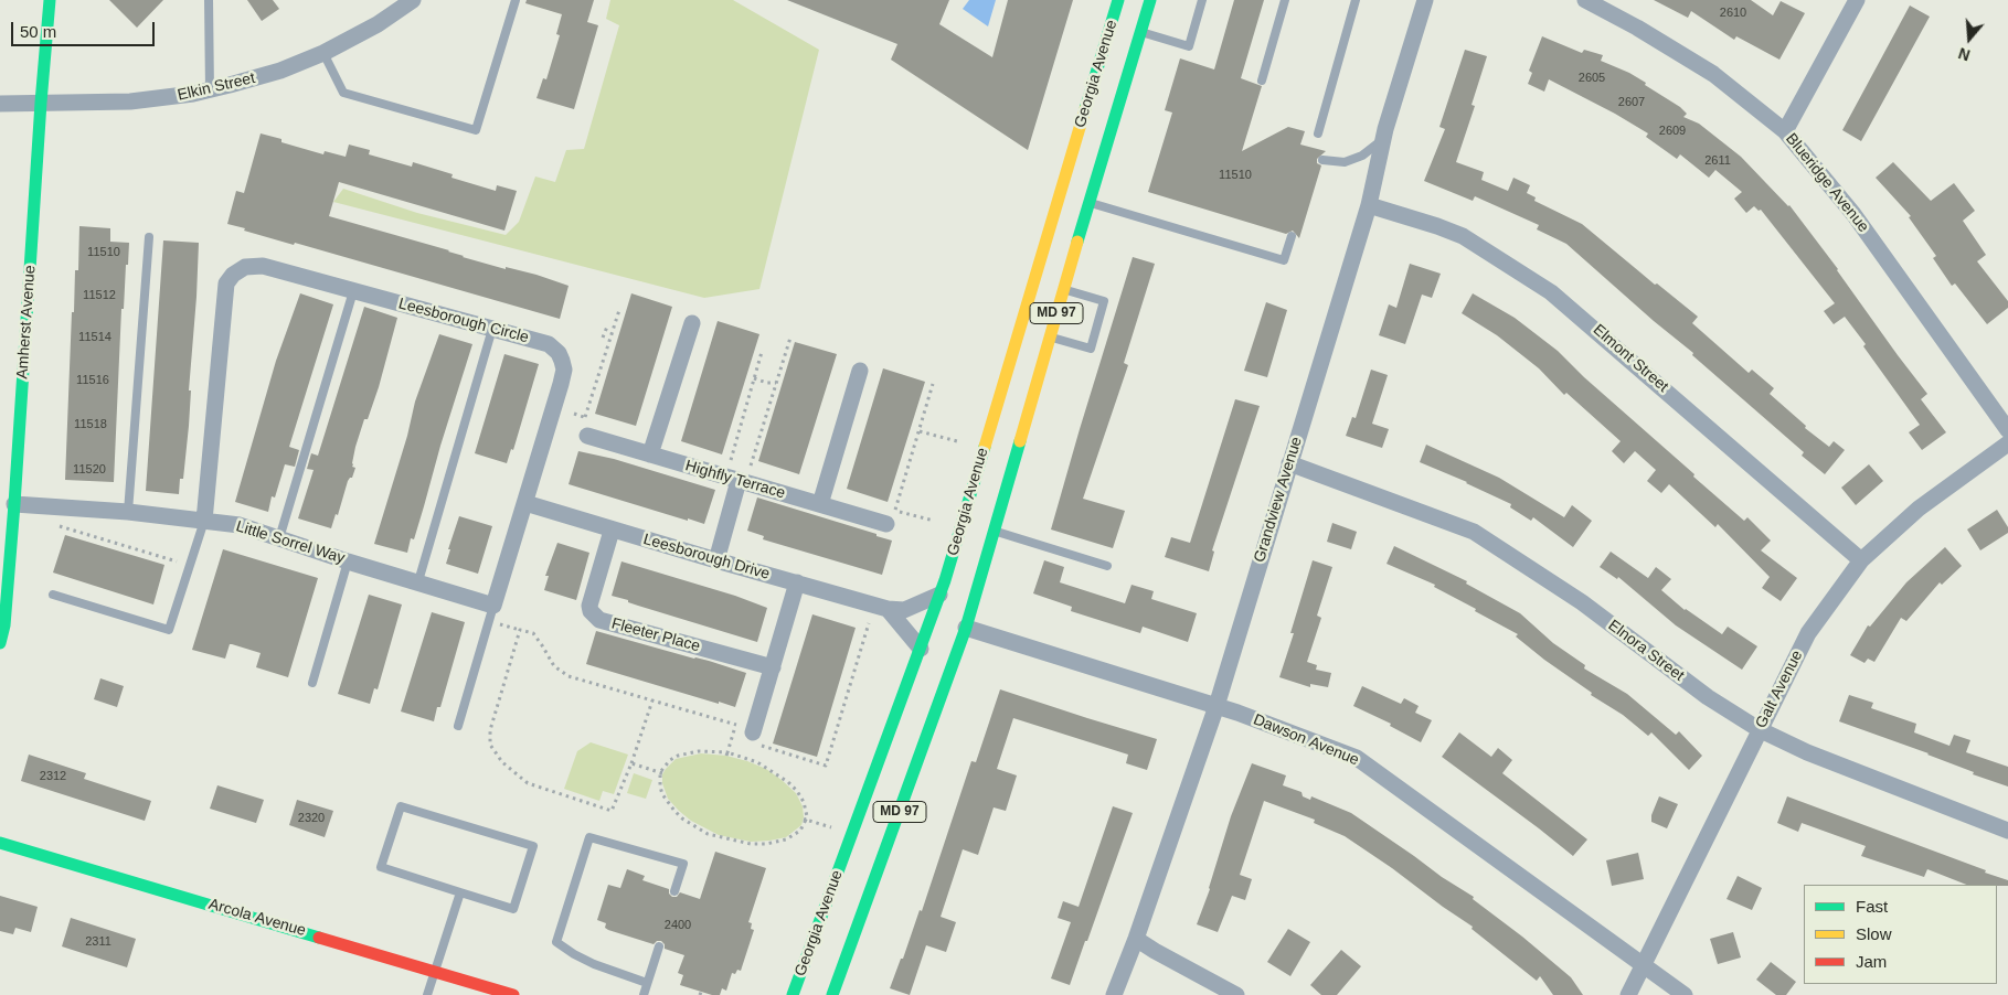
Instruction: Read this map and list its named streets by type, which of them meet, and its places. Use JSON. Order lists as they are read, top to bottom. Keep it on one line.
{"streets":{"main road":["Georgia Avenue","MD 97","Amherst Avenue","Arcola Avenue"],"street":["Elkin Street","Blueridge Avenue","Leesborough Circle","Elmont Street","Highfly Terrace","Grandview Avenue","Little Sorrel Way","Leesborough Drive","Fleeter Place","Elnora Street","Galt Avenue","Dawson Avenue"]},"crossings":[["Georgia Avenue","Leesborough Drive"],["Georgia Avenue","Dawson Avenue"],["Elkin Street","Amherst Avenue"],["Leesborough Circle","Little Sorrel Way"],["Leesborough Circle","Leesborough Drive"],["Amherst Avenue","Little Sorrel Way"],["Elmont Street","Grandview Avenue"],["Elmont Street","Galt Avenue"],["Grandview Avenue","Elnora Street"],["Grandview Avenue","Dawson Avenue"],["Leesborough Drive","Fleeter Place"],["Elnora Street","Galt Avenue"],["Galt Avenue","Dawson Avenue"]],"house_numbers":["2610","2605","2607","2609","2611","11510","11510","11512","11514","11516","11518","11520","2312","2320","2400","2311"],"legend":["Fast","Slow","Jam"],"scale_bar":"50 m","north":"bottom"}
